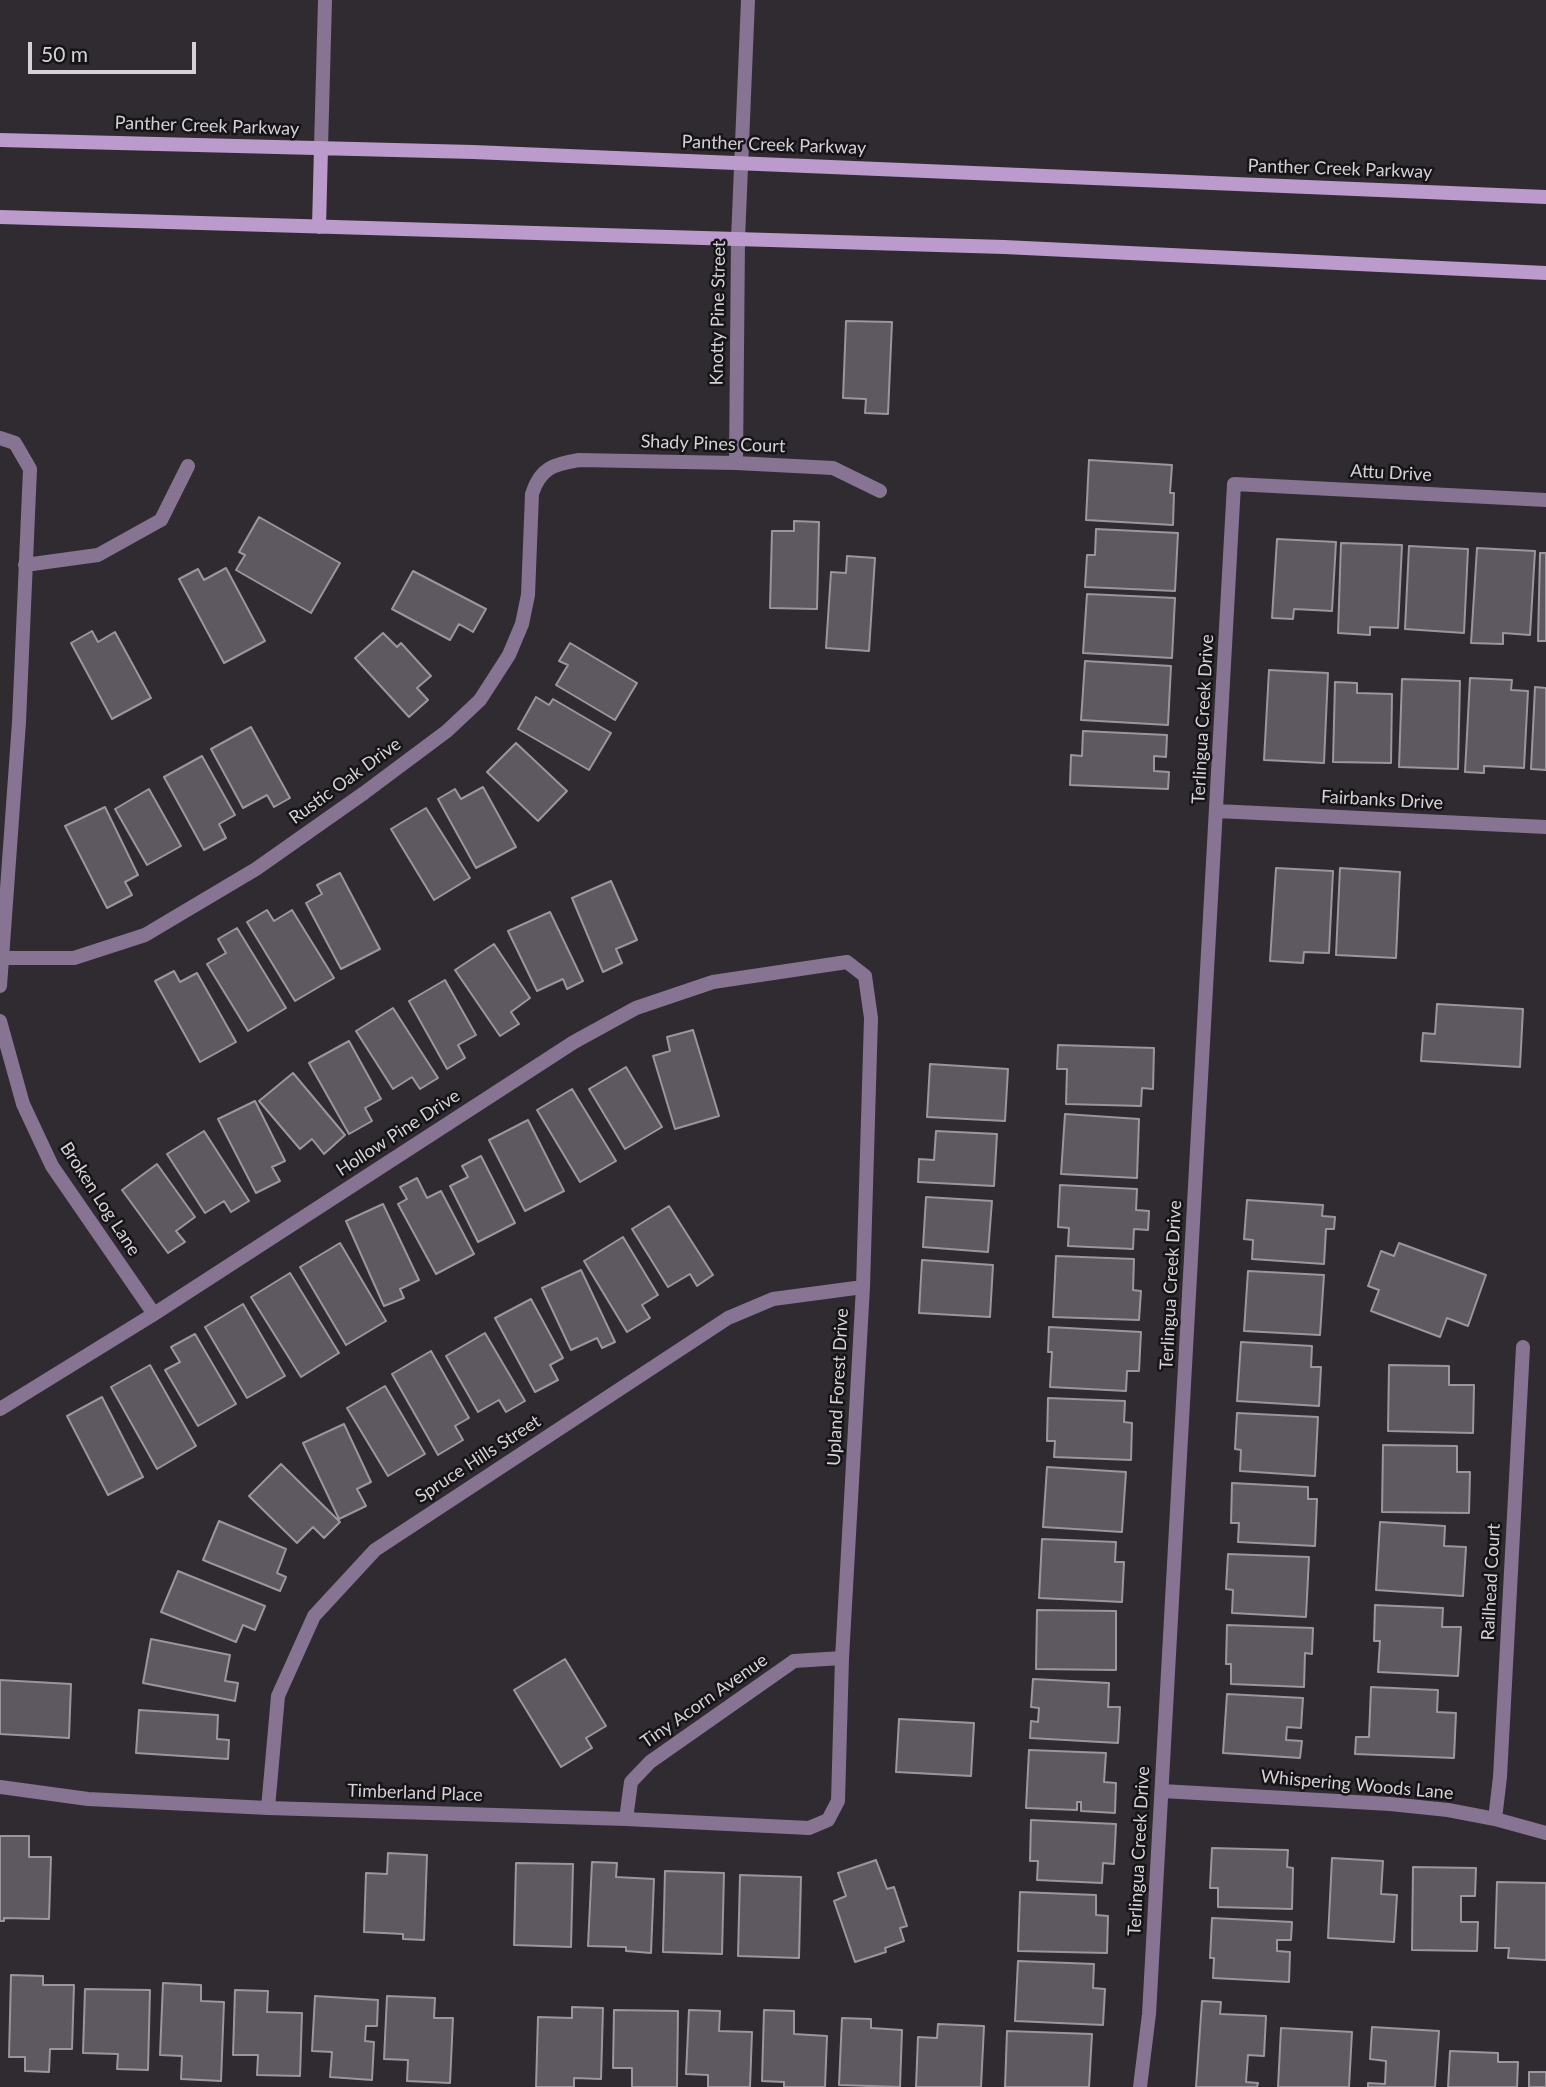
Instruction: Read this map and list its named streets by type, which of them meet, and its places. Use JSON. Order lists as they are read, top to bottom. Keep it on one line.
{"streets":{"main road":["Panther Creek Parkway"],"street":["Knotty Pine Street","Shady Pines Court","Attu Drive","Terlingua Creek Drive","Rustic Oak Drive","Fairbanks Drive","Hollow Pine Drive","Broken Log Lane","Upland Forest Drive","Spruce Hills Street","Railhead Court","Tiny Acorn Avenue","Whispering Woods Lane","Timberland Place"]},"crossings":[["Panther Creek Parkway","Knotty Pine Street"],["Knotty Pine Street","Shady Pines Court"],["Shady Pines Court","Rustic Oak Drive"],["Attu Drive","Terlingua Creek Drive"],["Terlingua Creek Drive","Fairbanks Drive"],["Terlingua Creek Drive","Whispering Woods Lane"],["Hollow Pine Drive","Broken Log Lane"],["Hollow Pine Drive","Upland Forest Drive"],["Upland Forest Drive","Spruce Hills Street"],["Upland Forest Drive","Tiny Acorn Avenue"],["Upland Forest Drive","Timberland Place"],["Spruce Hills Street","Timberland Place"],["Railhead Court","Whispering Woods Lane"],["Tiny Acorn Avenue","Timberland Place"]],"scale_bar":"50 m"}
